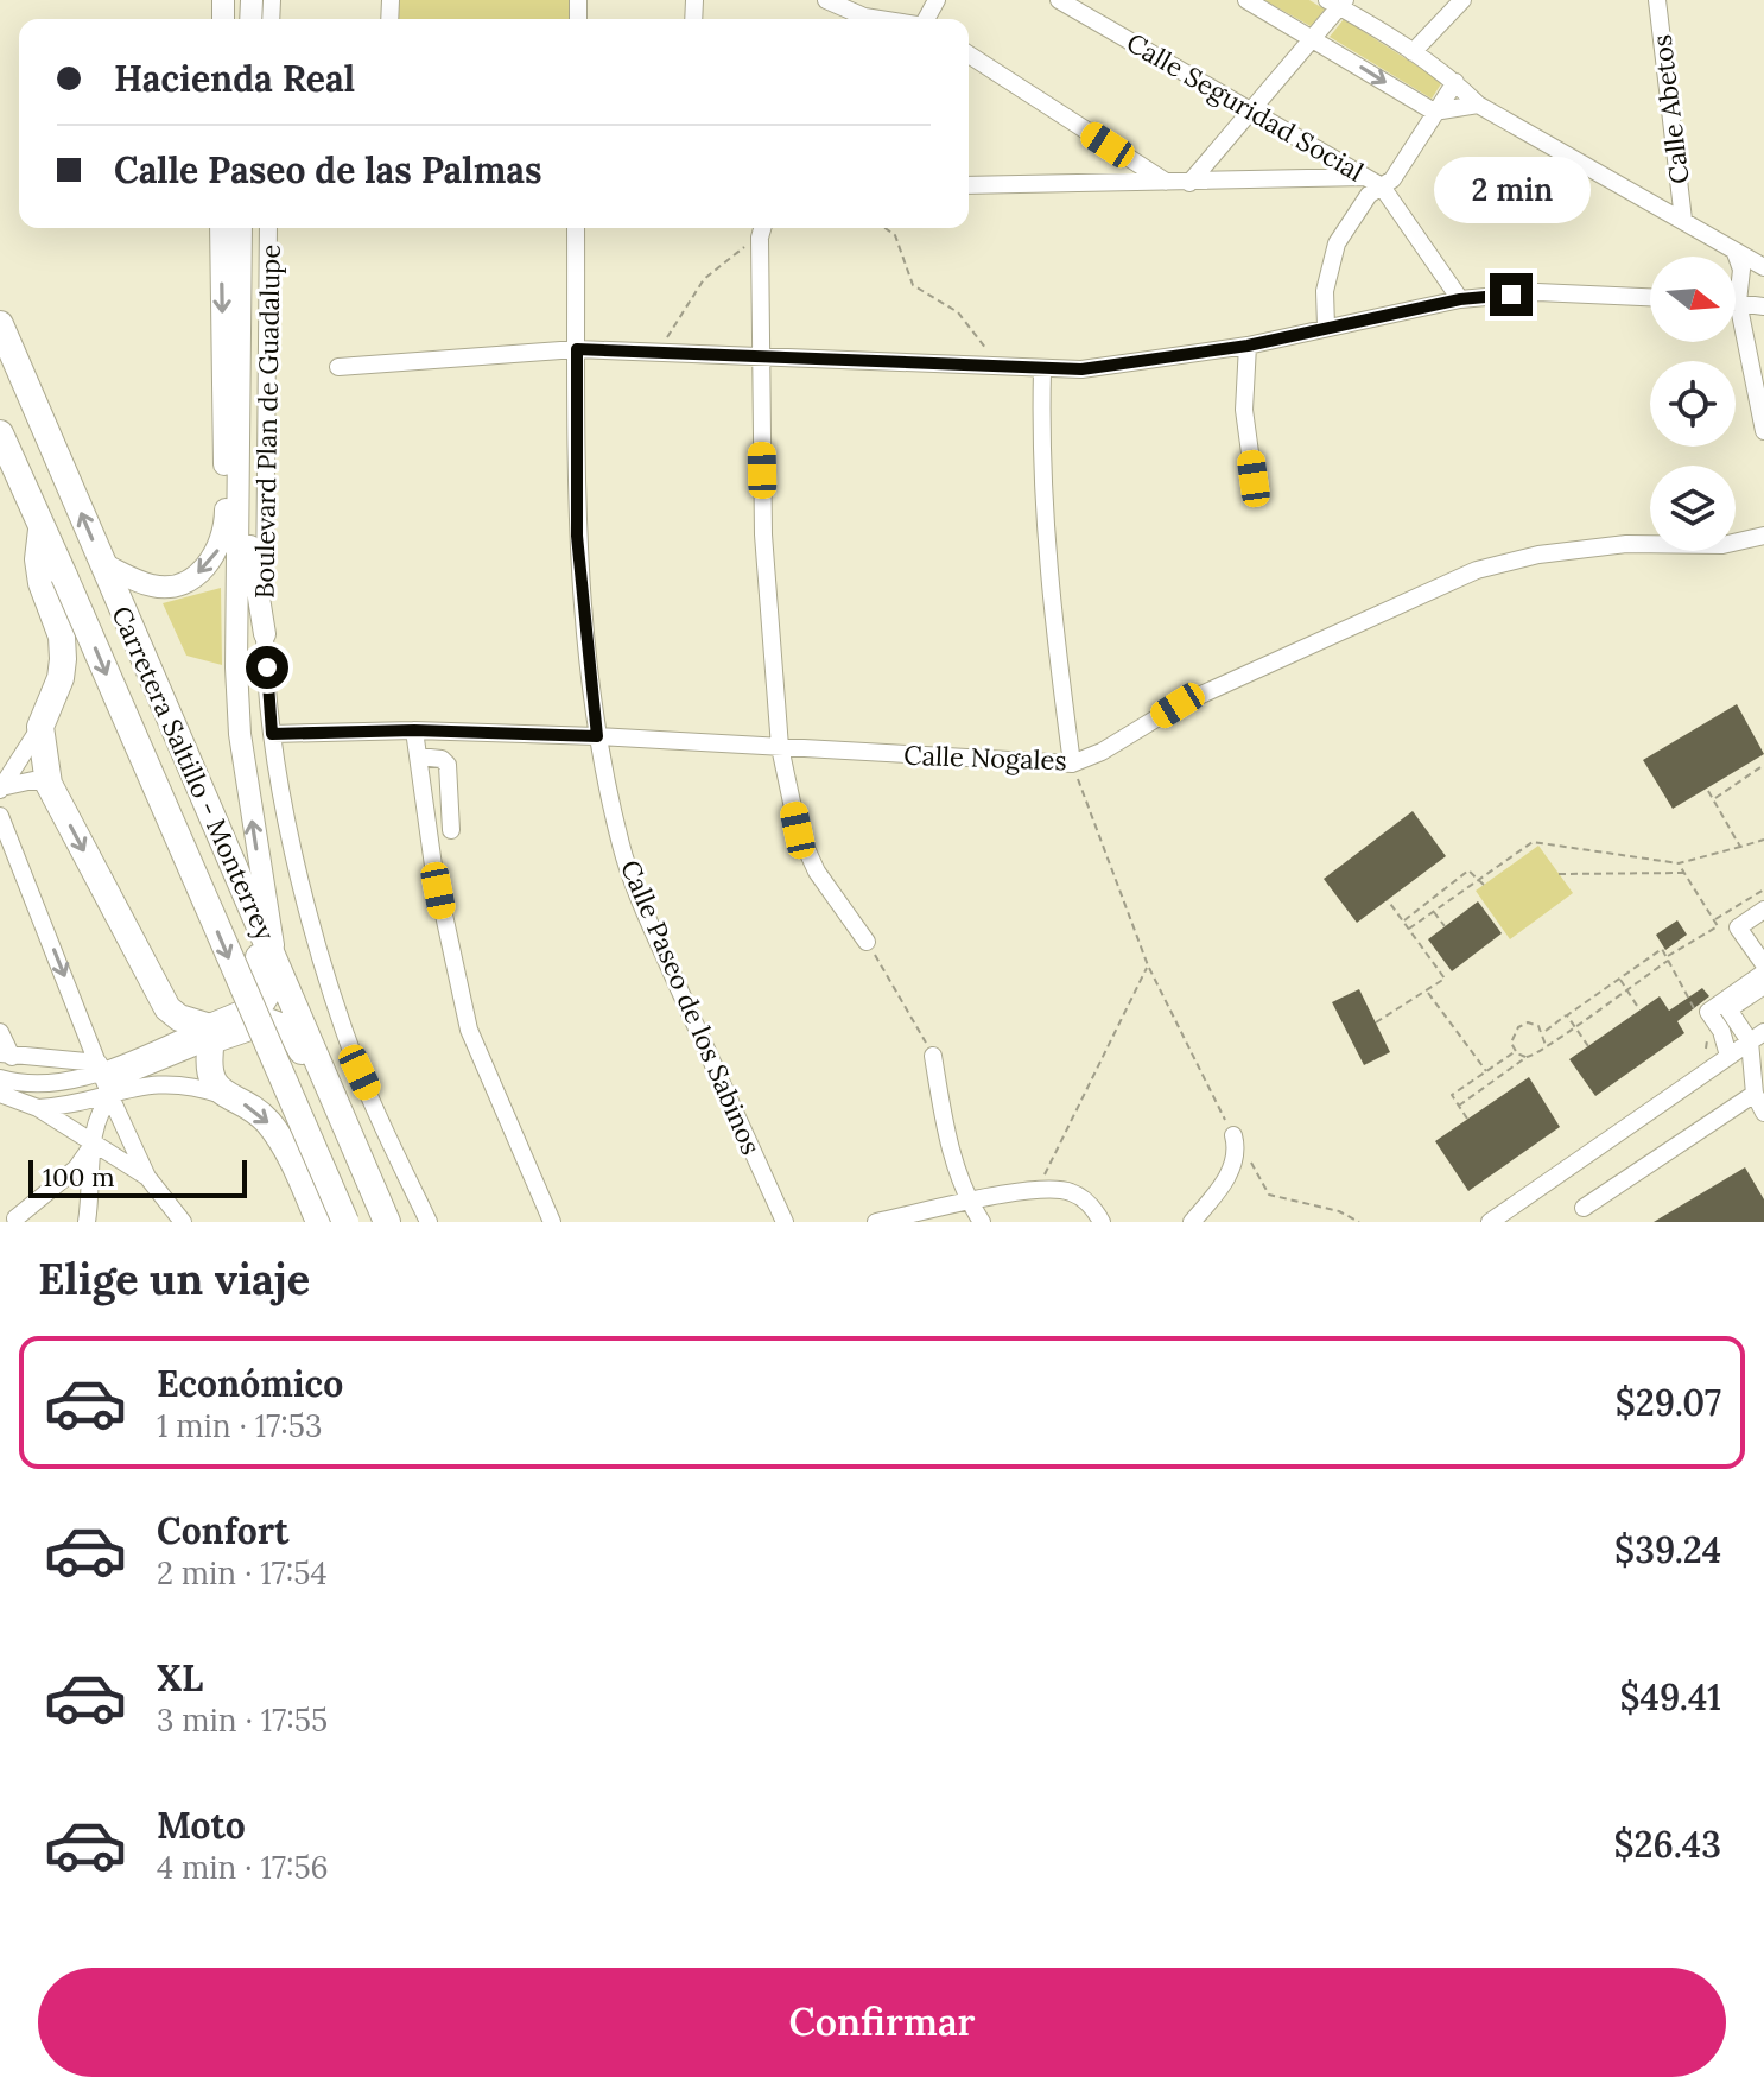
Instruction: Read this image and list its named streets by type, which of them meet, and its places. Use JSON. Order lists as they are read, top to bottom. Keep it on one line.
{"streets":{"highway":["Carretera Saltillo - Monterrey"],"main road":["Boulevard Plan de Guadalupe"],"street":["Calle Seguridad Social","Calle Abetos","Calle Nogales","Calle Paseo de los Sabinos"]},"crossings":[["Boulevard Plan de Guadalupe","Calle Nogales"],["Boulevard Plan de Guadalupe","Carretera Saltillo - Monterrey"],["Calle Nogales","Calle Paseo de los Sabinos"]],"scale_bar":"100 m","north":"right","page":{"banner":["Hacienda Real","Calle Paseo de las Palmas"],"bubble":"2 min","scale":"100 m","heading":"Elige un viaje","list":[{"name":"Económico","note":"1 min · 17:53","value":"$29.07"},{"name":"Confort","note":"2 min · 17:54","value":"$39.24"},{"name":"XL","note":"3 min · 17:55","value":"$49.41"},{"name":"Moto","note":"4 min · 17:56","value":"$26.43"}],"buttons":"Confirmar"}}
